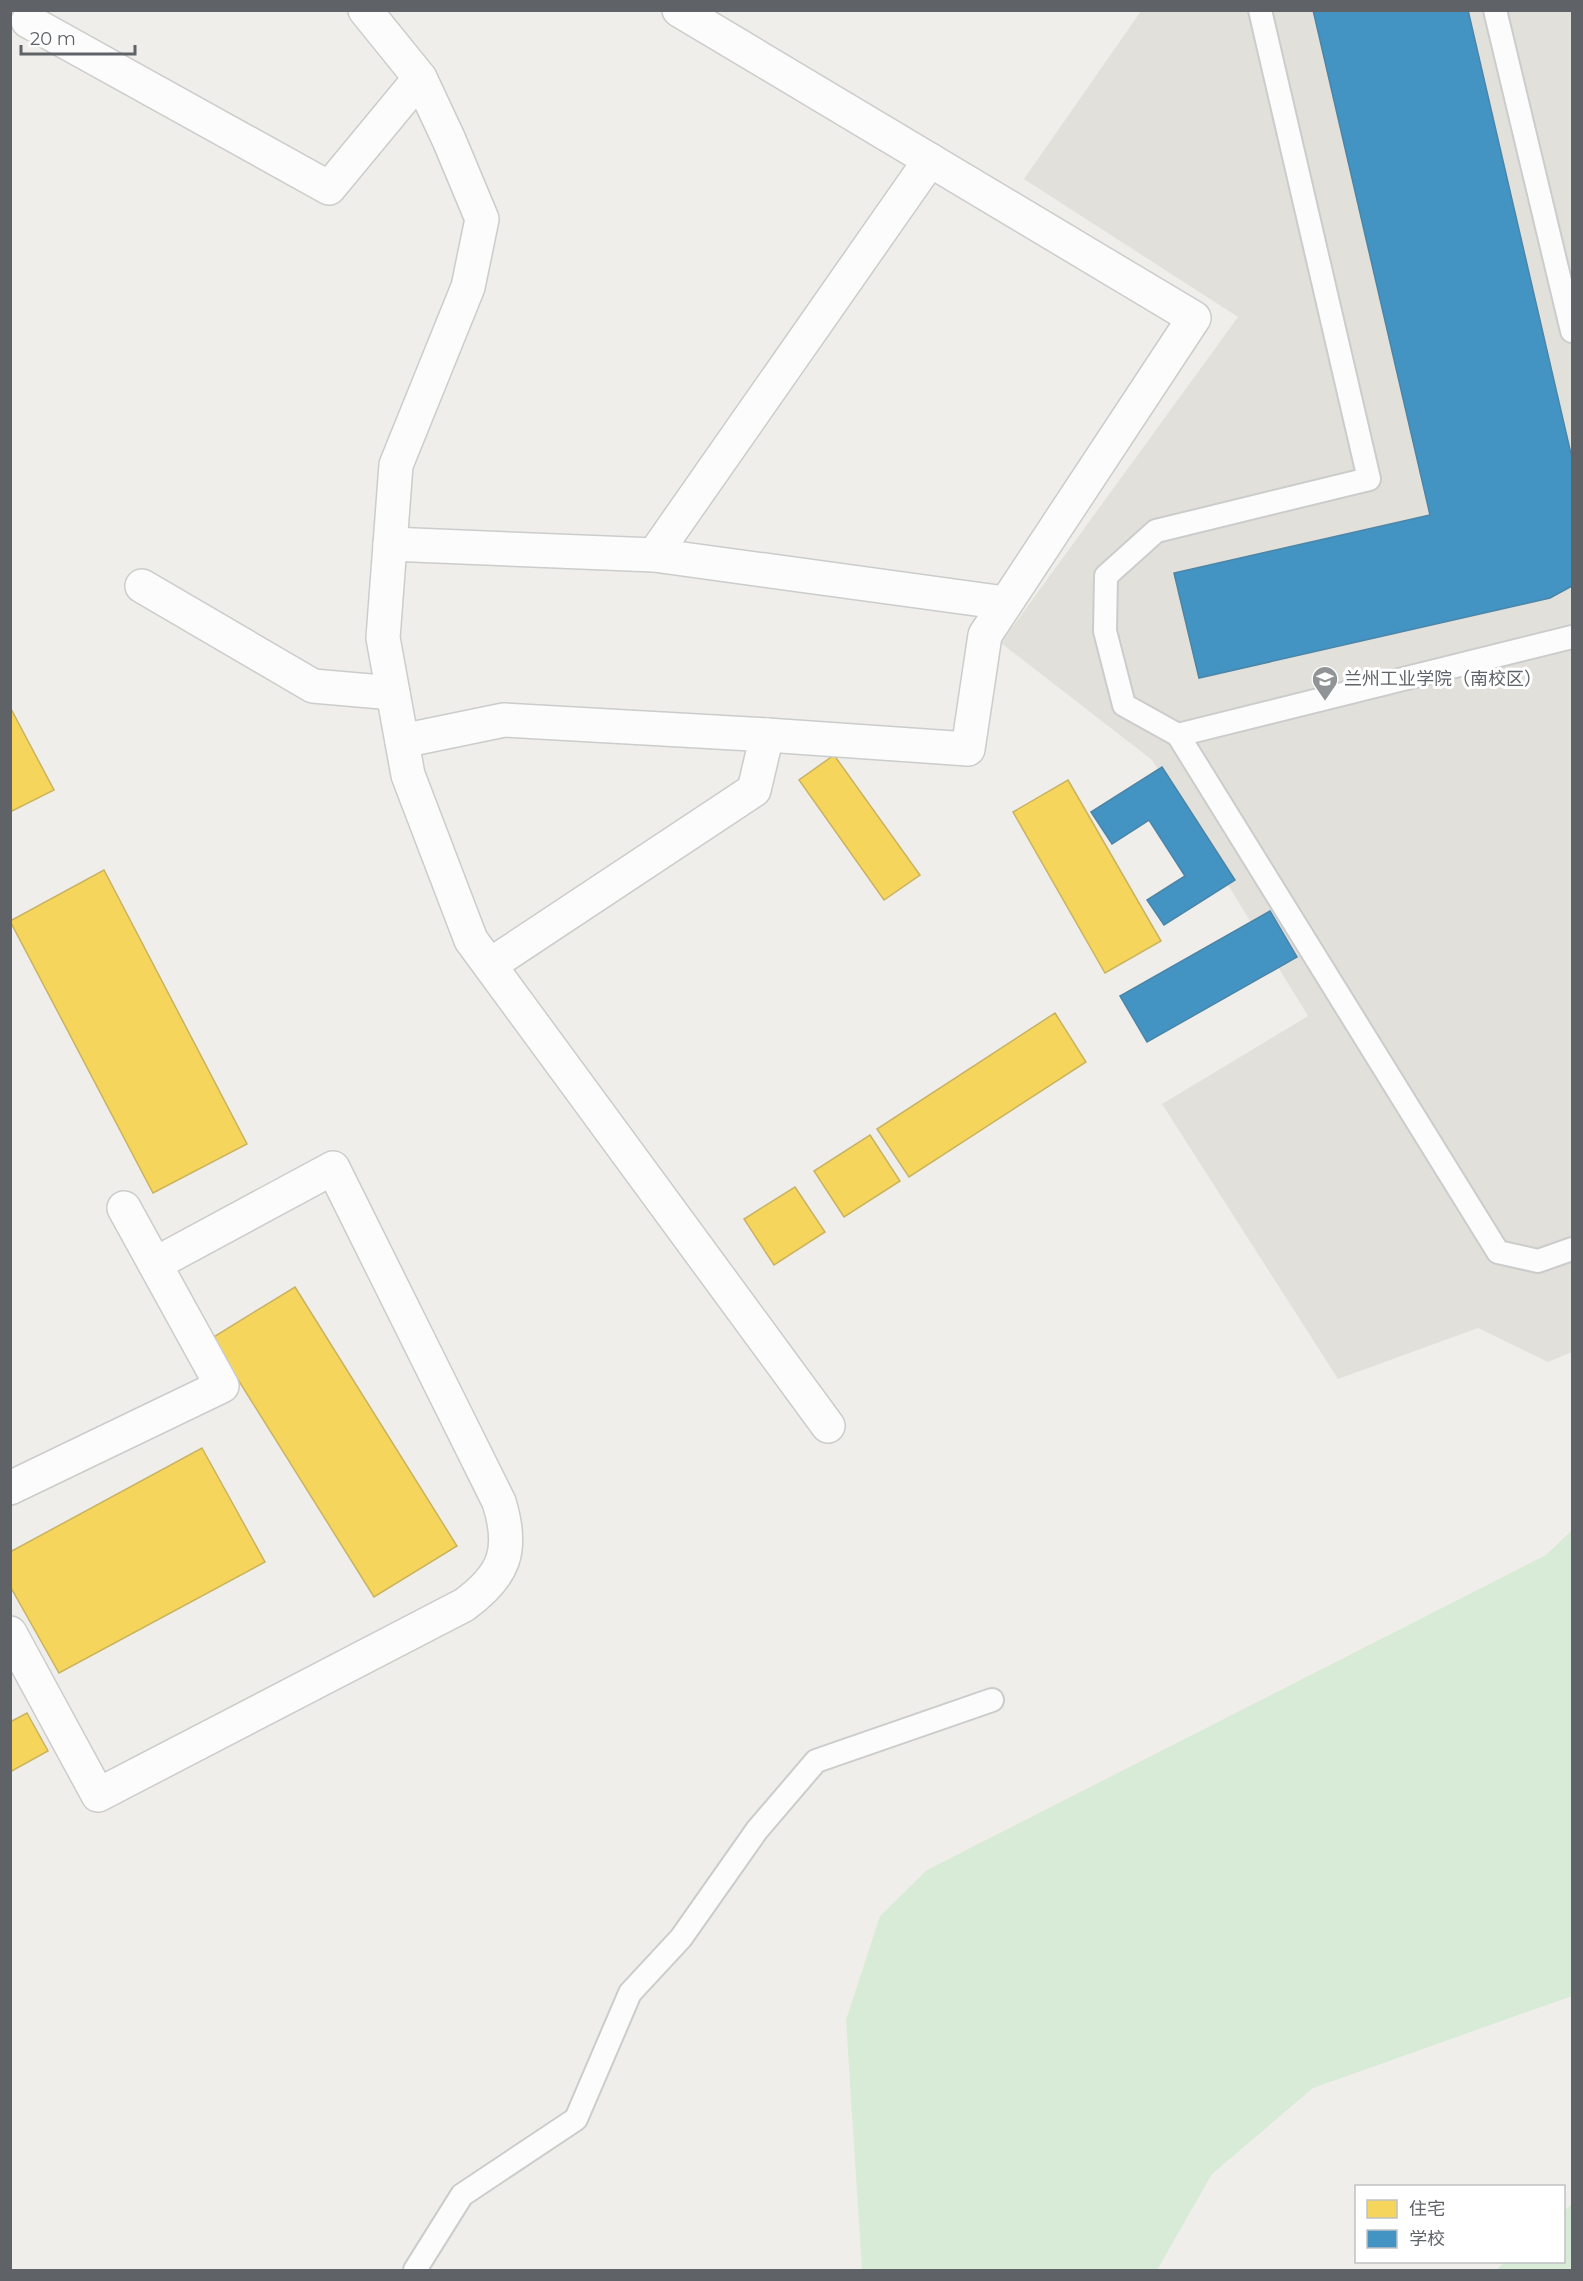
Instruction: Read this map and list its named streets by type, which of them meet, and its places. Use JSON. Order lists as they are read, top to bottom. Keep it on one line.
{"places":{"school or university":["兰州工业学院（南校区）"]},"legend":["住宅","学校"],"scale_bar":"20 m"}
